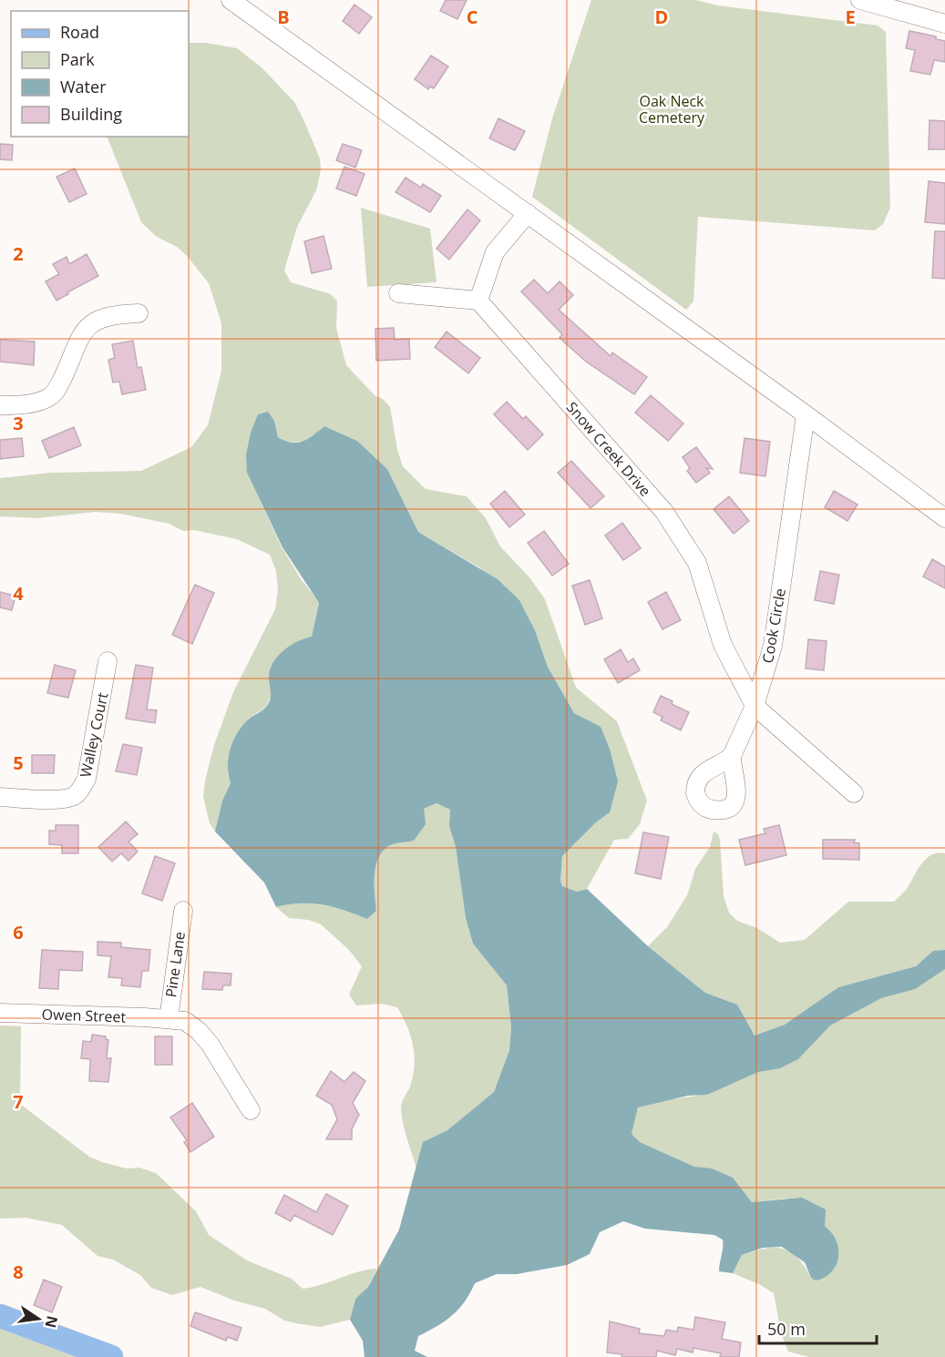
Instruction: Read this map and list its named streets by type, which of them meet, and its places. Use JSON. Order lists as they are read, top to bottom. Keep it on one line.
{"streets":{"street":["Snow Creek Drive","Cook Circle","Walley Court","Pine Lane","Owen Street"]},"crossings":[["Snow Creek Drive","Cook Circle"],["Pine Lane","Owen Street"]],"parks":["Oak Neck Cemetery"],"legend":["Road","Park","Water","Building"],"scale_bar":"50 m","north":"right","grid":{"columns":["B","C","D","E"],"rows":["2","3","4","5","6","7","8"]}}
